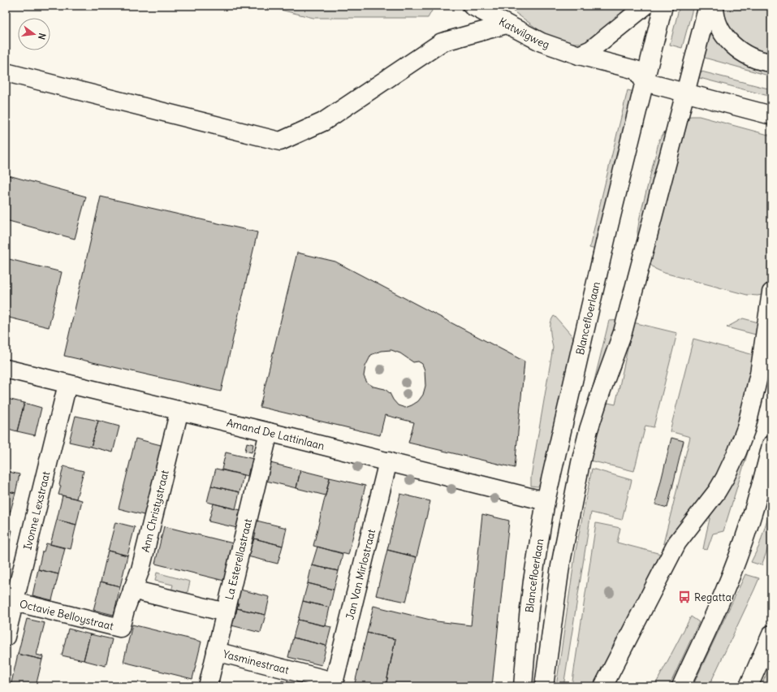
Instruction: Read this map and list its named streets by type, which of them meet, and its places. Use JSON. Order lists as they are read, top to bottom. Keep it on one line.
{"streets":{"street":["Katwilgweg","Blancefloerlaan","Amand De Lattinlaan","Ivonne Lexstraat","Ann Christystraat","La Esterellastraat","Jan Van Mirlostraat","Octavie Belloystraat","Yasminestraat"]},"crossings":[["Katwilgweg","Blancefloerlaan"],["Blancefloerlaan","Amand De Lattinlaan"],["Amand De Lattinlaan","Ivonne Lexstraat"],["Amand De Lattinlaan","Ann Christystraat"],["Amand De Lattinlaan","La Esterellastraat"],["Amand De Lattinlaan","Jan Van Mirlostraat"],["Ivonne Lexstraat","Octavie Belloystraat"],["Ann Christystraat","Octavie Belloystraat"],["La Esterellastraat","Yasminestraat"],["Jan Van Mirlostraat","Yasminestraat"]],"places":{"bus stop":["Regatta"]},"north":"right"}
